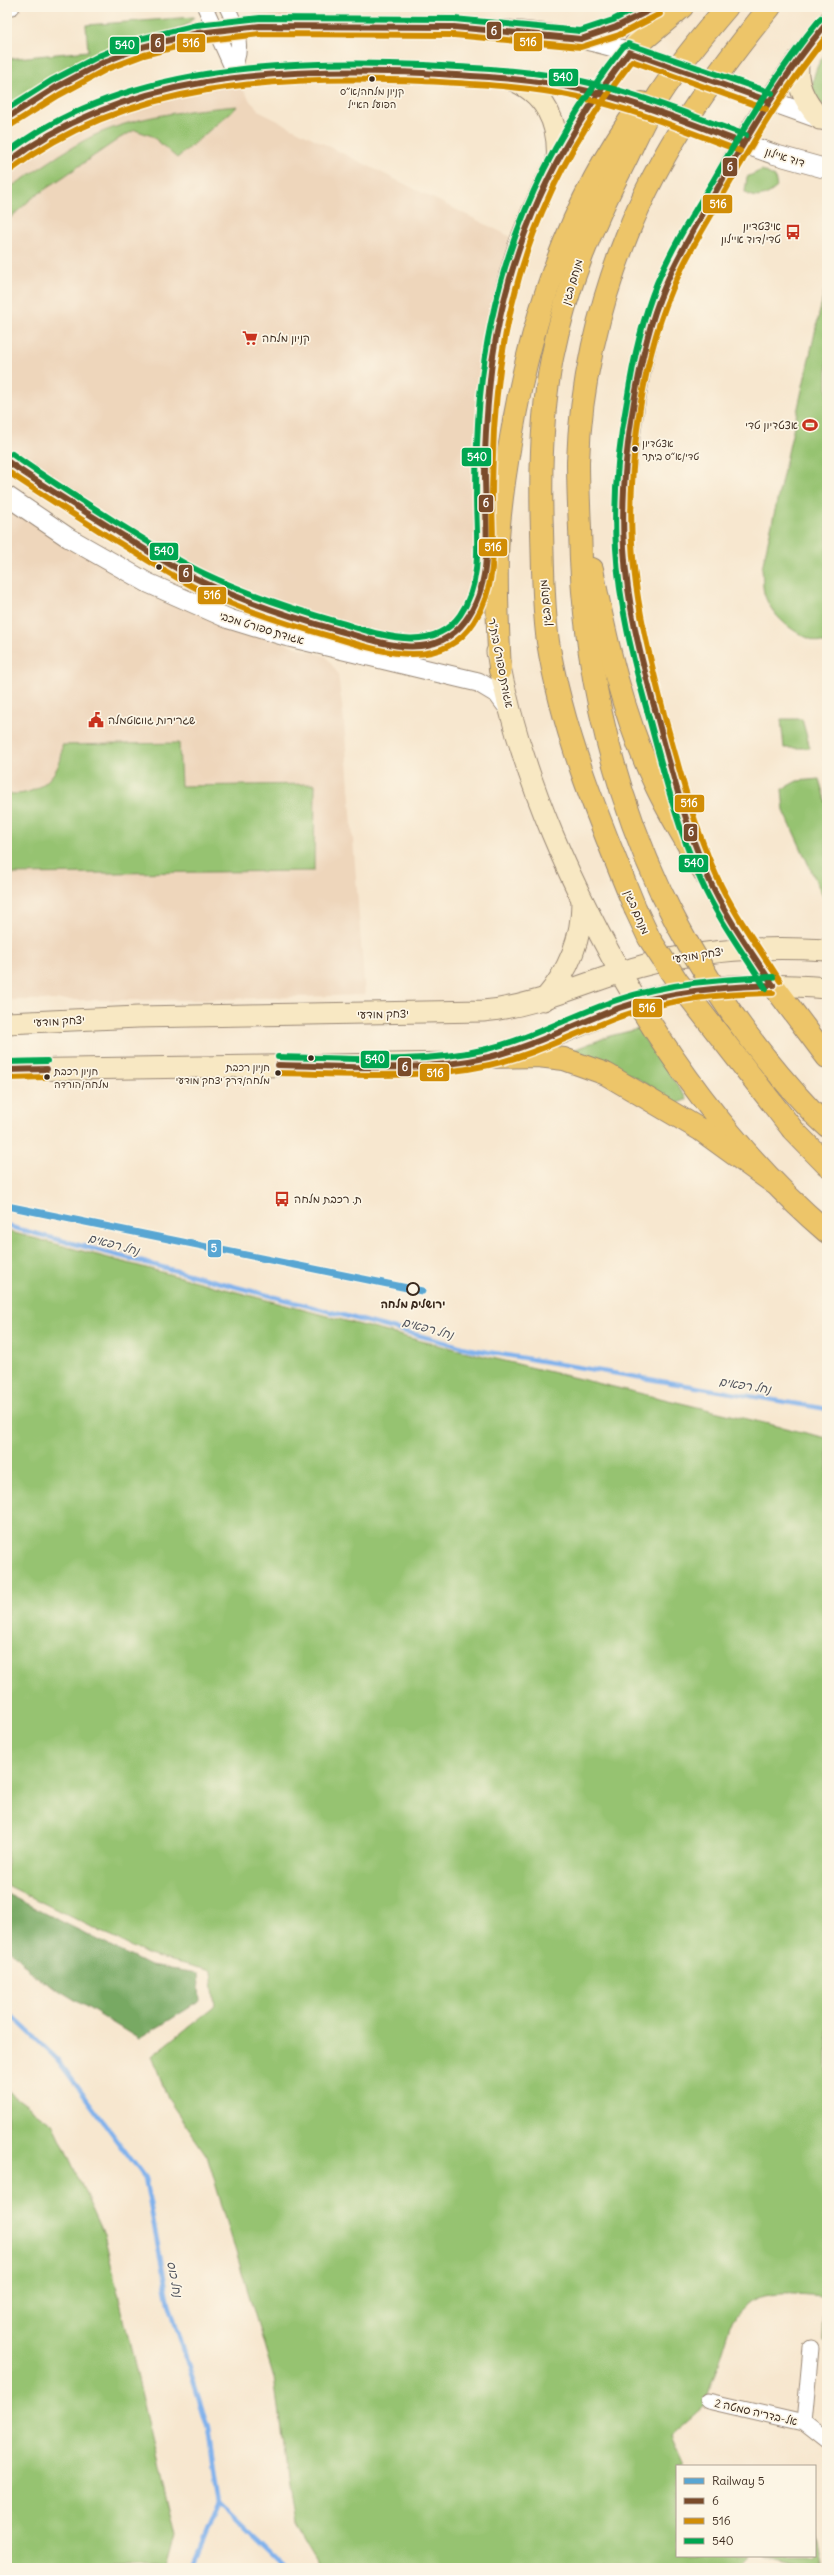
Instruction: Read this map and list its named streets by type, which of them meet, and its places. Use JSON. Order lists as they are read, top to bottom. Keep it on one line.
{"streets":{"highway":["מנחם בגין"],"main road":["אגודת ספורט בית\"ר","יצחק מודעי"],"street":["דוד איילון","אגודת ספורט מכבי","אל-בדריה סמטה 2"]},"crossings":[["דוד איילון","אגודת ספורט בית\"ר"],["אגודת ספורט מכבי","אגודת ספורט בית\"ר"],["אגודת ספורט בית\"ר","יצחק מודעי"]],"water":["נחל רפאים","נחל כוס"],"places":{"other":["קניון מלחה/א״ס הפועל האייל","אצטדיון טדי/א״ס ביתר","חניון רכבת מלחה/דרך יצחק מודעי","חניון רכבת מלחה/הורדה","ירושלים מלחה"],"bus stop":["איצטדיון טדי/דוד איילון","ת. רכבת מלחה"],"supermarket":["קניון מלחה"],"sports":["אצטדיון טדי"],"public building":["שגרירות גוואטמלה"]},"lines":["transit line 6","transit line 540","transit line 516","rail line 5"],"legend":["Railway 5","6","516","540"]}
